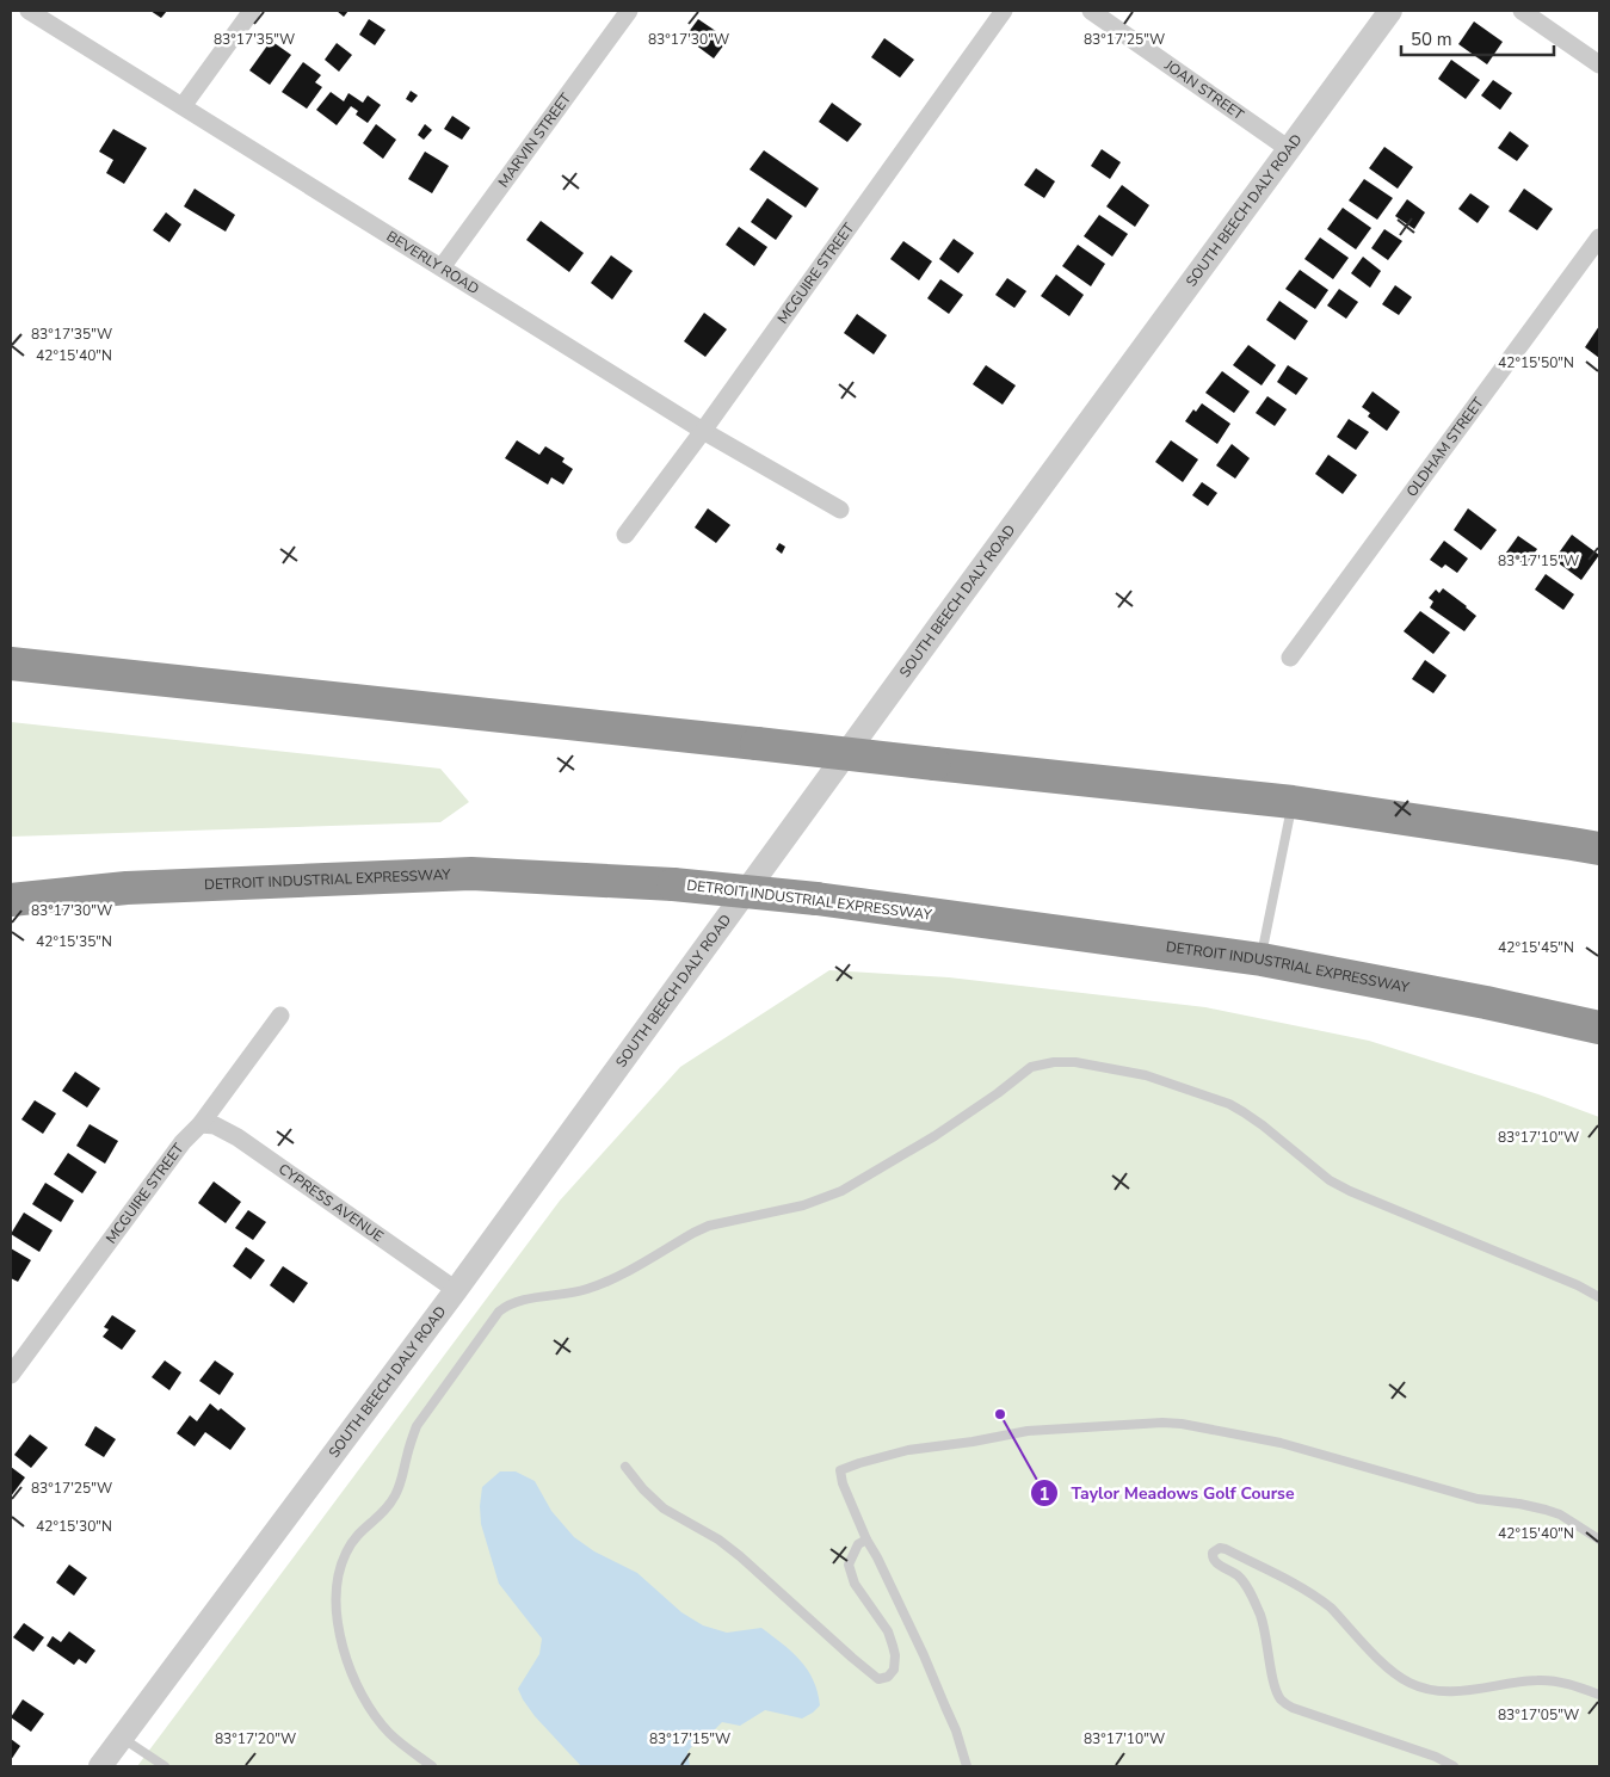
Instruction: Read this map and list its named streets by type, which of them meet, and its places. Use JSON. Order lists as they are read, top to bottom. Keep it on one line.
{"streets":{"highway":["DETROIT INDUSTRIAL EXPRESSWAY"],"street":["JOAN STREET","MARVIN STREET","SOUTH BEECH DALY ROAD","BEVERLY ROAD","MCGUIRE STREET","OLDHAM STREET","CYPRESS AVENUE"]},"crossings":[["JOAN STREET","SOUTH BEECH DALY ROAD"],["MARVIN STREET","BEVERLY ROAD"],["SOUTH BEECH DALY ROAD","CYPRESS AVENUE"],["BEVERLY ROAD","MCGUIRE STREET"],["MCGUIRE STREET","CYPRESS AVENUE"]],"places":["Taylor Meadows Golf Course"],"scale_bar":"50 m","coordinates":["83°17'35\"W","83°17'30\"W","83°17'25\"W","42°15'40\"N","42°15'50\"N","83°17'15\"W","42°15'35\"N","42°15'45\"N","83°17'10\"W","42°15'30\"N","83°17'05\"W","83°17'20\"W"]}
